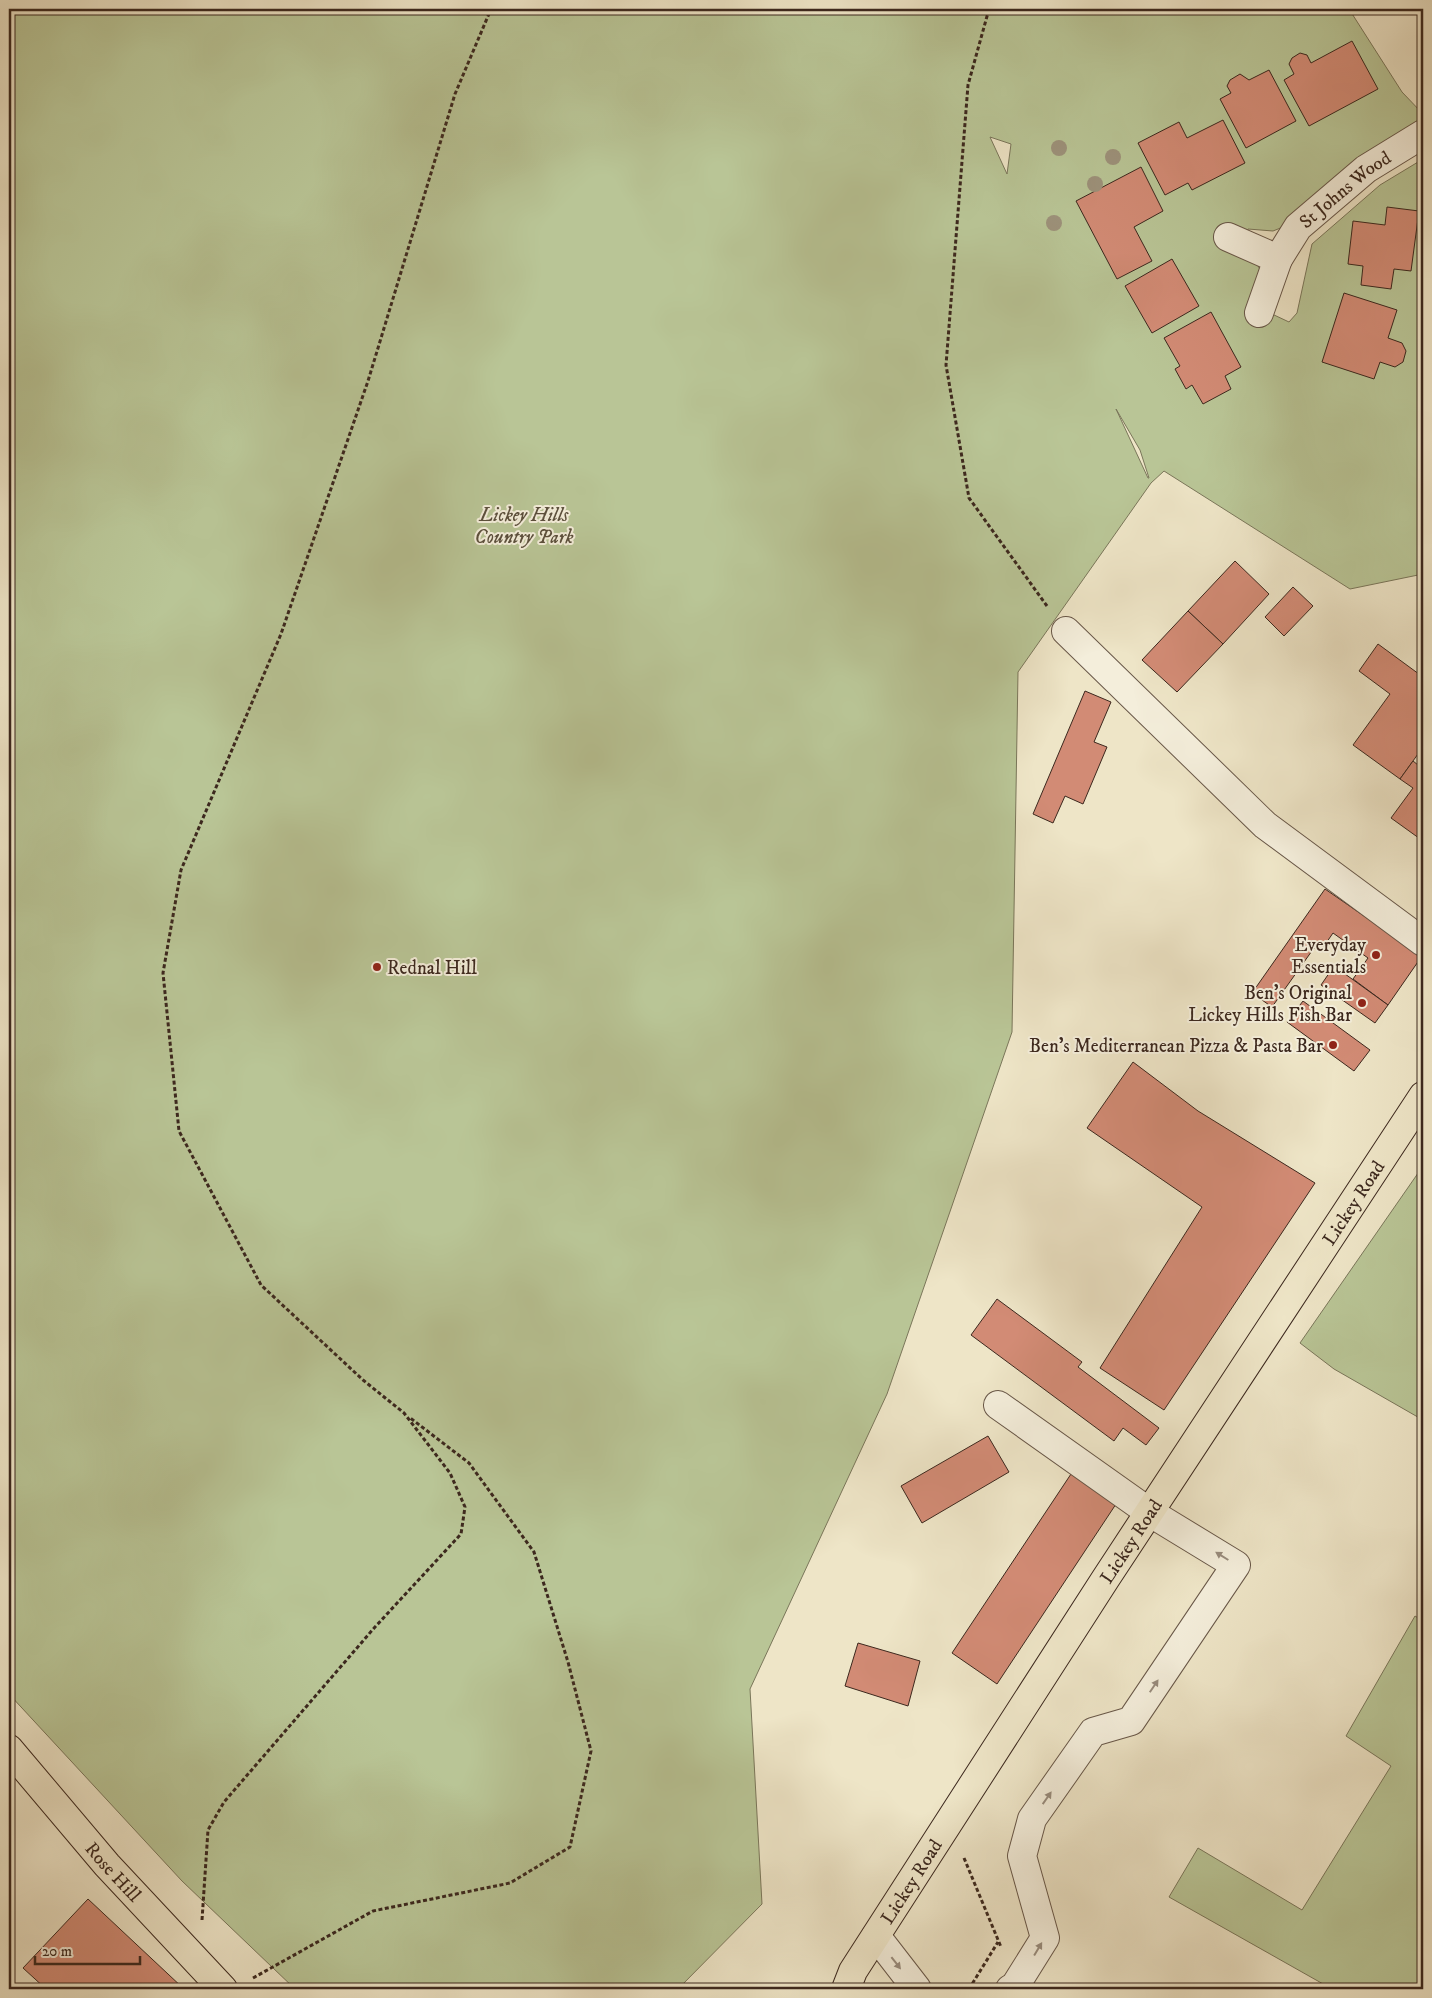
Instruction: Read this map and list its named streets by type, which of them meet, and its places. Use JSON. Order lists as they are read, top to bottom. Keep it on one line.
{"streets":{"main road":["Lickey Road","Rose Hill"],"street":["St Johns Wood"]},"parks":["Lickey Hills Country Park"],"places":["Everyday Essentials","Rednal Hill","Ben's Original Lickey Hills Fish Bar","Ben's Mediterranean Pizza & Pasta Bar"],"scale_bar":"20 m"}
